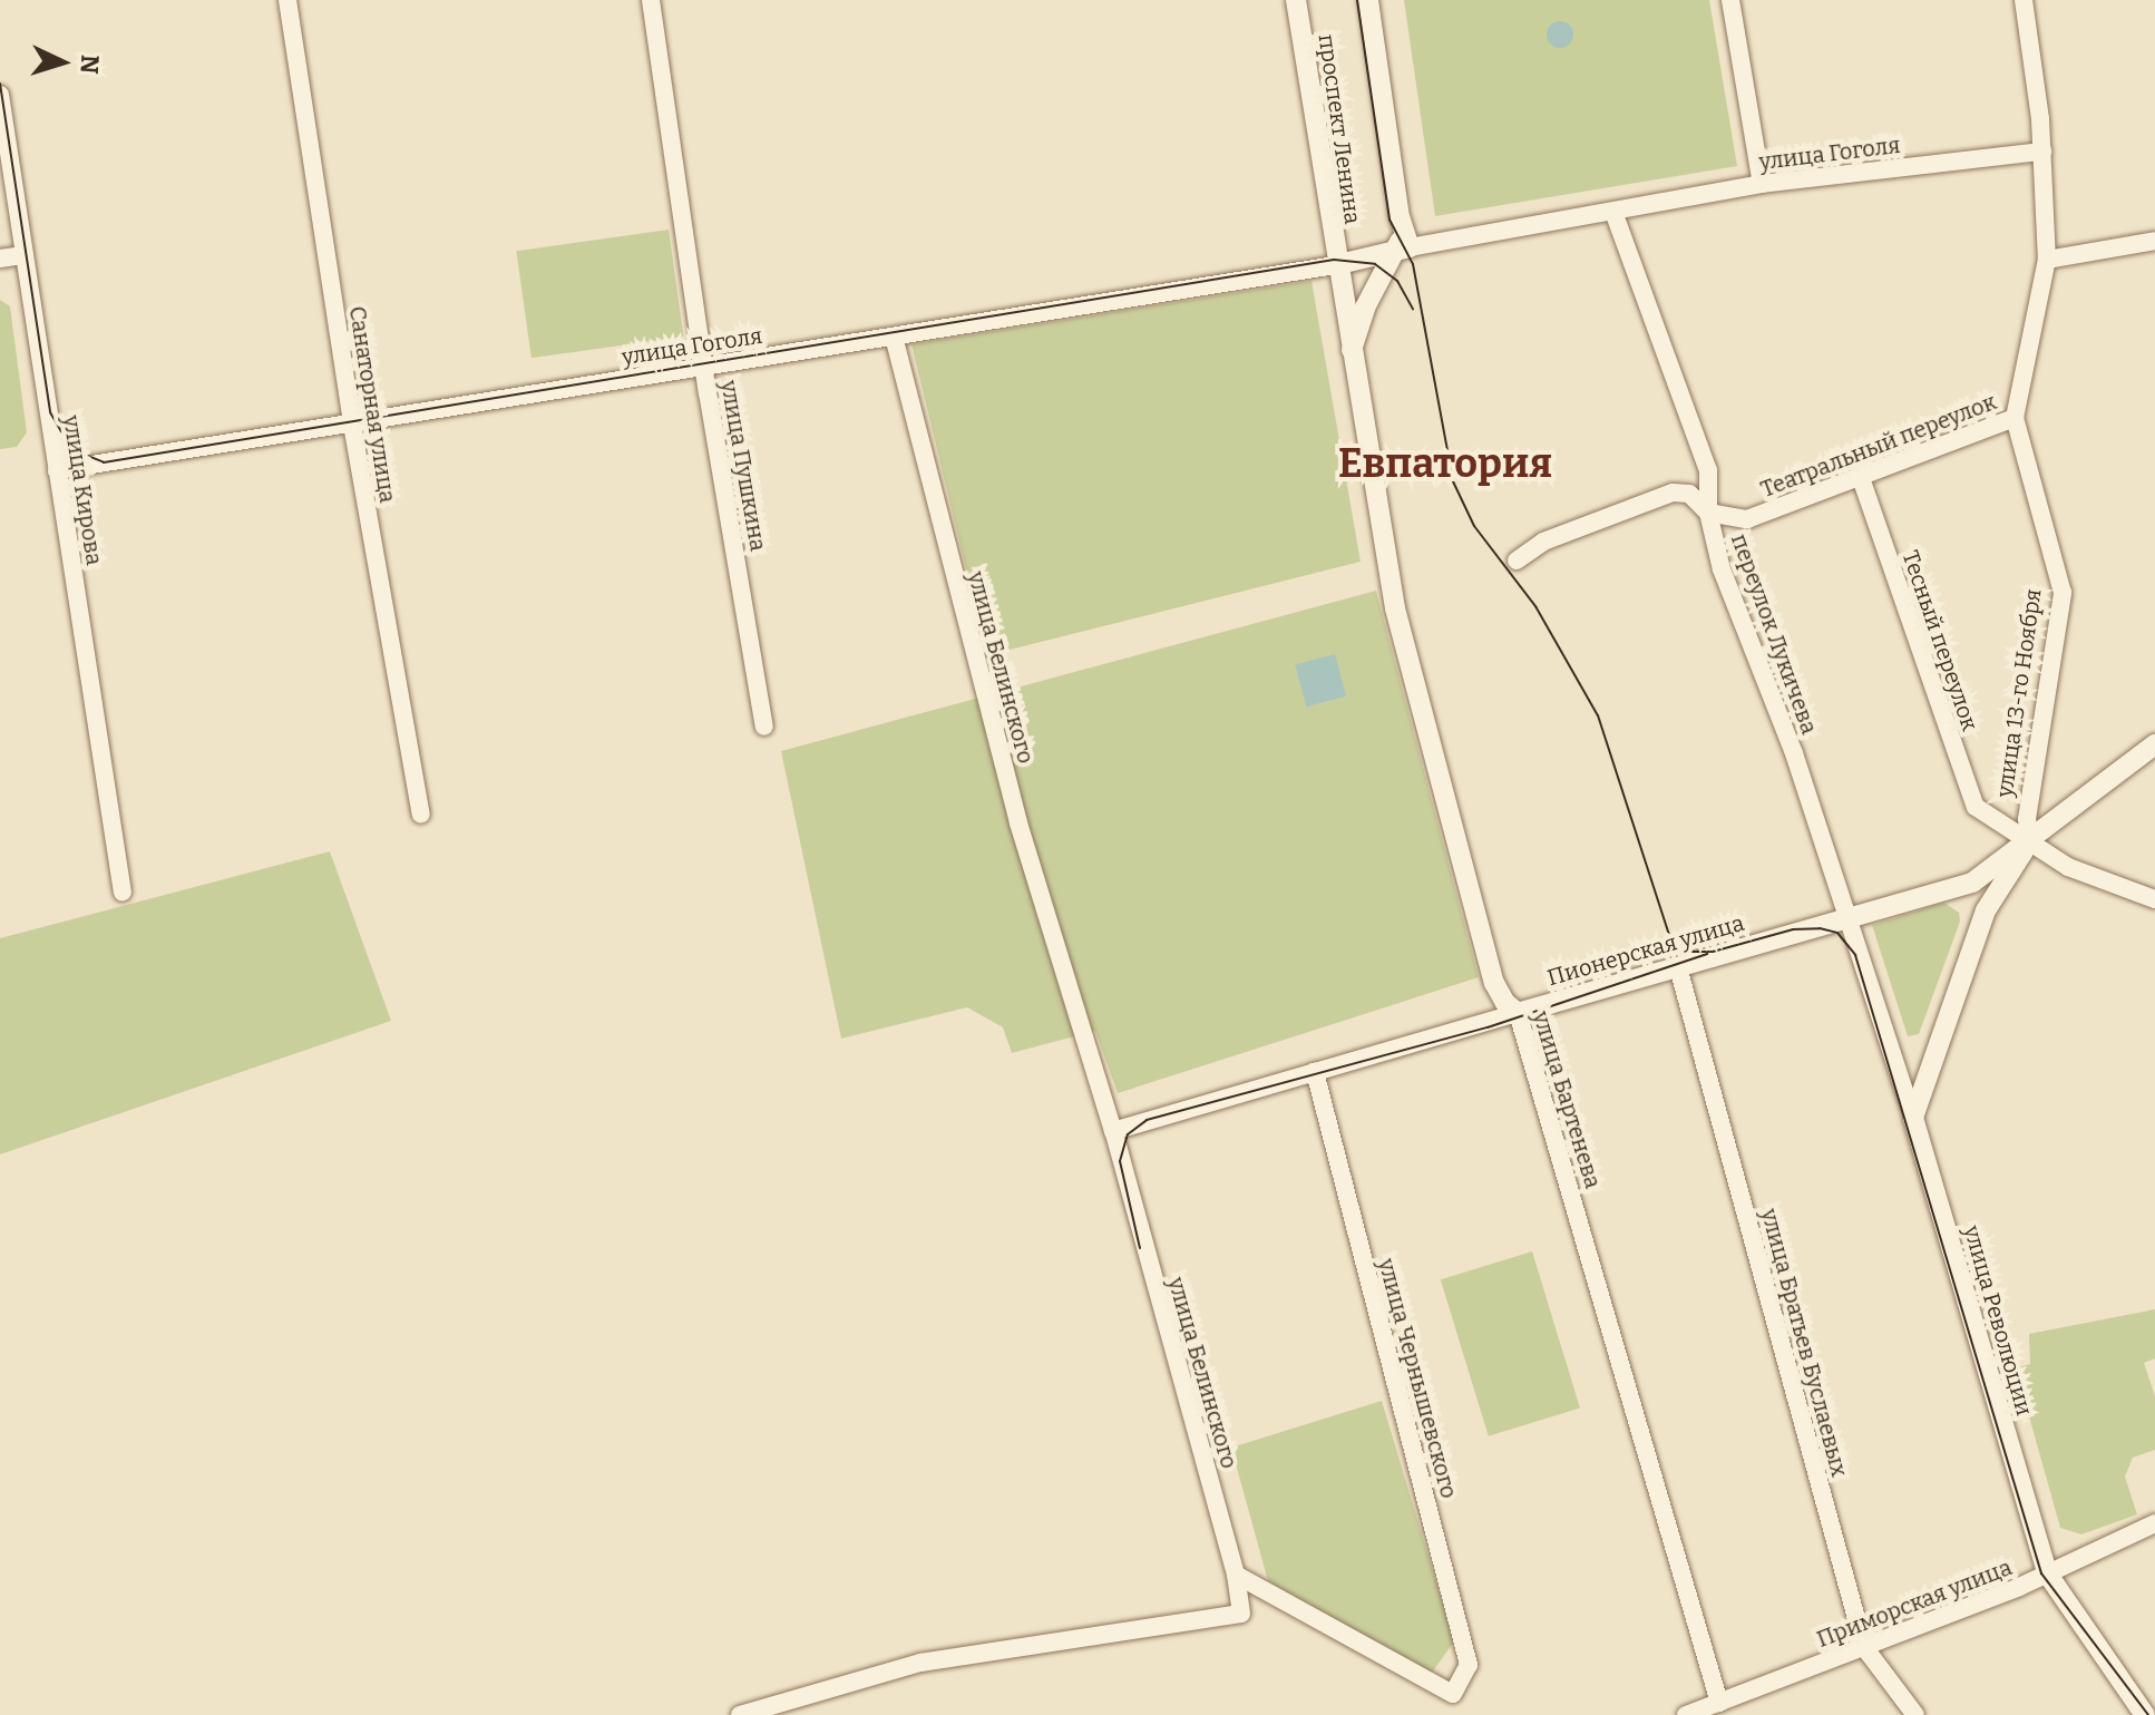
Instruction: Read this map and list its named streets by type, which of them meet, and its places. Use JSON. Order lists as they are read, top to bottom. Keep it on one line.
{"streets":{"street":["проспект Ленина","улица Гоголя","Санаторная улица","Театральный переулок","улица Пушкина","улица Кирова","переулок Лукичева","Тесный переулок","улица Белинского","улица 13-го Ноября","Пионерская улица","улица Бартенева","улица Революции","улица Братьев Буслаевых","улица Чернышевского","Приморская улица"]},"crossings":[["проспект Ленина","улица Гоголя"],["проспект Ленина","улица Бартенева"],["улица Гоголя","Санаторная улица"],["улица Гоголя","улица Пушкина"],["улица Гоголя","улица Кирова"],["улица Гоголя","переулок Лукичева"],["улица Гоголя","улица Белинского"],["Театральный переулок","переулок Лукичева"],["Театральный переулок","Тесный переулок"],["Театральный переулок","улица 13-го Ноября"],["переулок Лукичева","Пионерская улица"],["переулок Лукичева","улица Революции"],["Тесный переулок","улица 13-го Ноября"],["Тесный переулок","Пионерская улица"],["улица Белинского","Пионерская улица"],["улица Белинского","улица Чернышевского"],["улица 13-го Ноября","Пионерская улица"],["Пионерская улица","улица Бартенева"],["Пионерская улица","улица Революции"],["Пионерская улица","улица Братьев Буслаевых"],["Пионерская улица","улица Чернышевского"],["улица Бартенева","Приморская улица"],["улица Революции","Приморская улица"],["улица Братьев Буслаевых","Приморская улица"]],"districts":["Евпатория"],"north":"right"}
